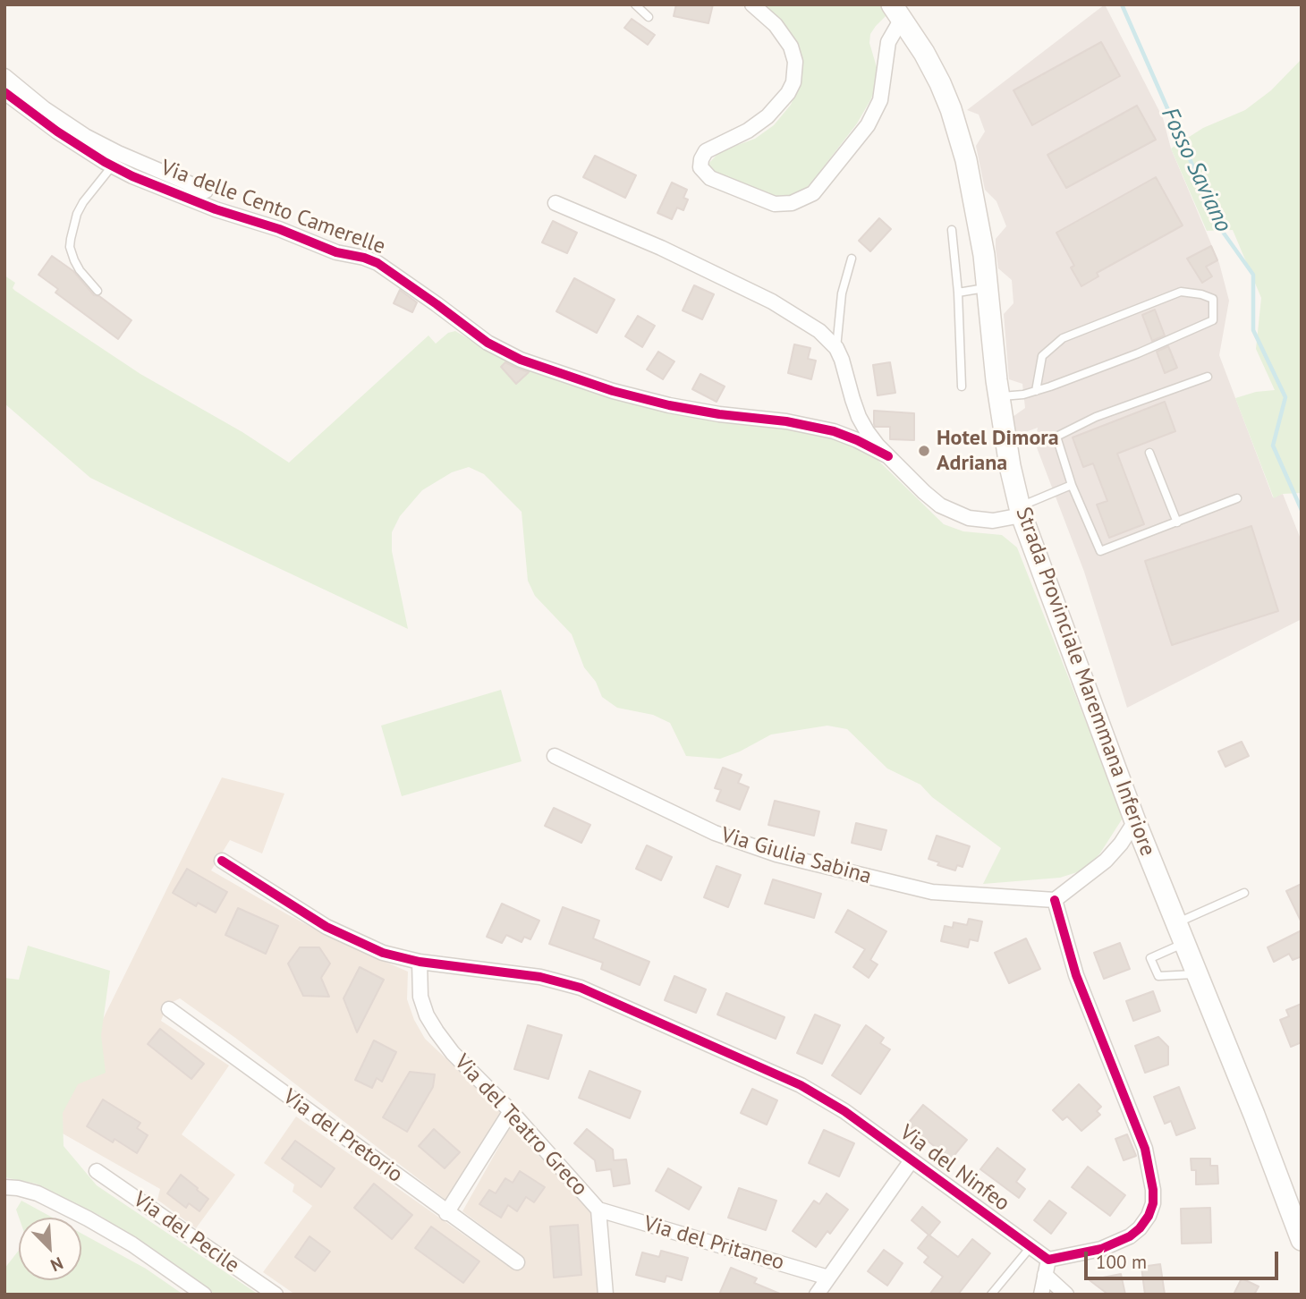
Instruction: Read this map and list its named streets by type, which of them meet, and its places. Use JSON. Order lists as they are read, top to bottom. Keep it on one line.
{"streets":{"main road":["Strada Provinciale Maremmana Inferiore"],"street":["Via delle Cento Camerelle","Via Giulia Sabina","Via del Teatro Greco","Via del Pretorio","Via del Ninfeo","Via del Pecile","Via del Pritaneo"]},"crossings":[["Via delle Cento Camerelle","Strada Provinciale Maremmana Inferiore"],["Via del Teatro Greco","Via del Ninfeo"],["Via del Teatro Greco","Via del Pritaneo"]],"water":["Fosso Saviano"],"places":["Hotel Dimora Adriana"],"scale_bar":"100 m","north":"bottom right"}
